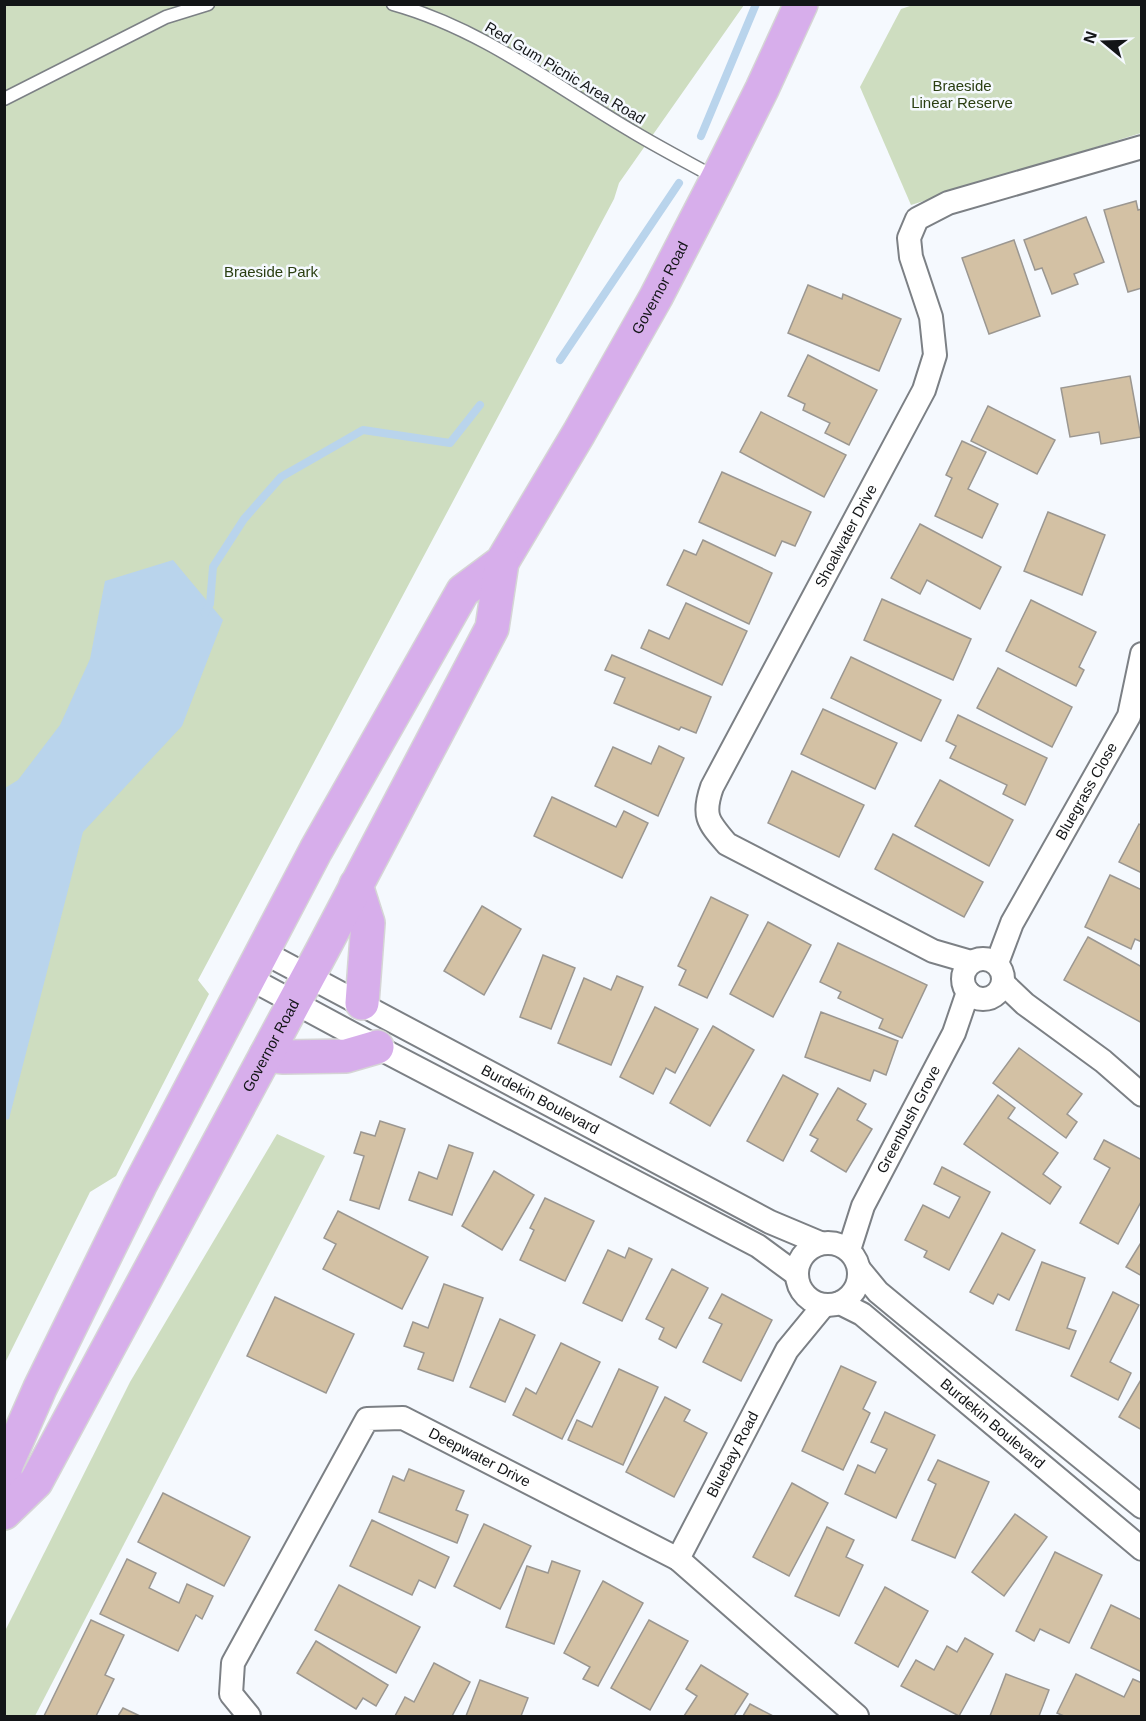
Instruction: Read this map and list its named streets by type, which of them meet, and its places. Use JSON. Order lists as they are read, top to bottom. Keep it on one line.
{"streets":{"main road":["Governor Road"],"street":["Shoalwater Drive","Bluegrass Close","Burdekin Boulevard","Greenbush Grove","Bluebay Road","Deepwater Drive"],"lane":["Red Gum Picnic Area Road"]},"crossings":[["Red Gum Picnic Area Road","Governor Road"],["Governor Road","Burdekin Boulevard"],["Shoalwater Drive","Bluegrass Close"],["Shoalwater Drive","Greenbush Grove"],["Bluegrass Close","Greenbush Grove"],["Burdekin Boulevard","Greenbush Grove"],["Burdekin Boulevard","Bluebay Road"],["Greenbush Grove","Bluebay Road"],["Bluebay Road","Deepwater Drive"]],"parks":["Braeside Linear Reserve","Braeside Park"],"north":"left"}
